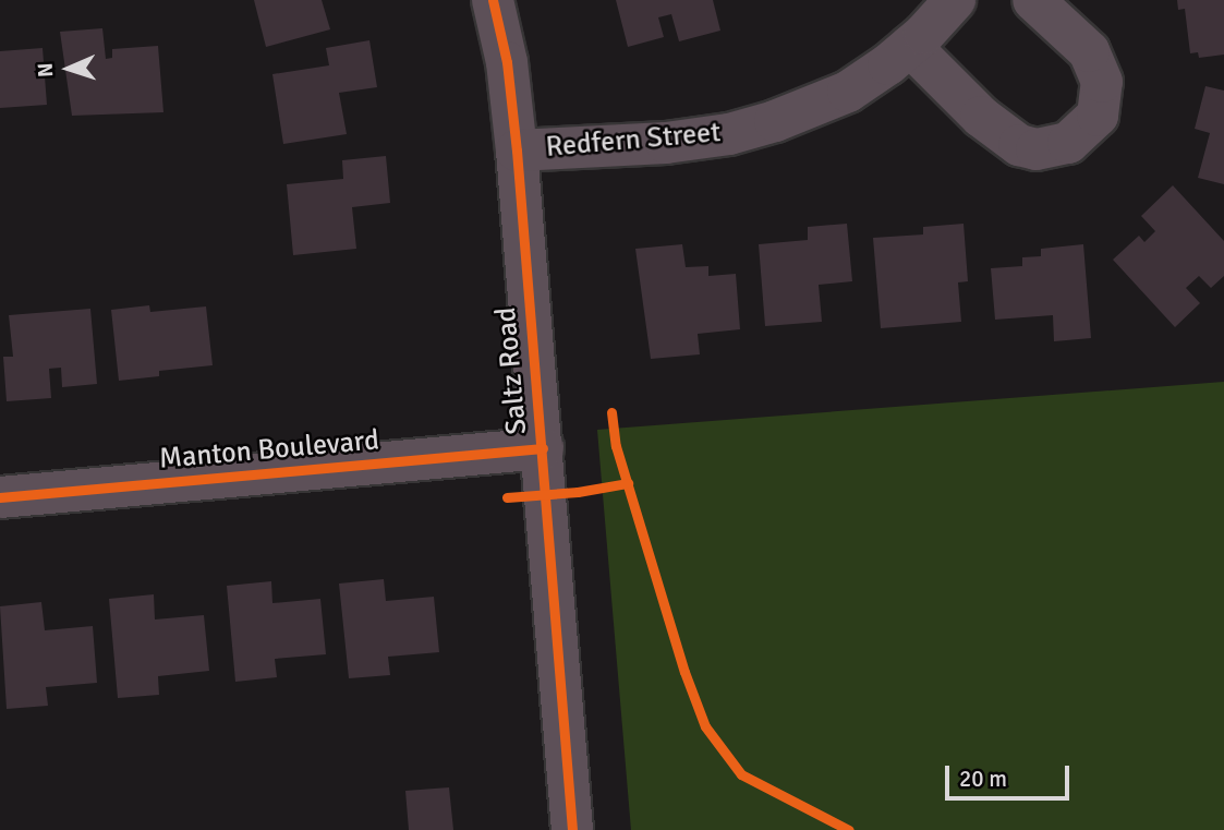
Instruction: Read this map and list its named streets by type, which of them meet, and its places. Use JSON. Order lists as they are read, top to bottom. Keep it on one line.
{"streets":{"street":["Redfern Street","Saltz Road","Manton Boulevard"]},"crossings":[["Redfern Street","Saltz Road"],["Saltz Road","Manton Boulevard"]],"scale_bar":"20 m","north":"left"}
